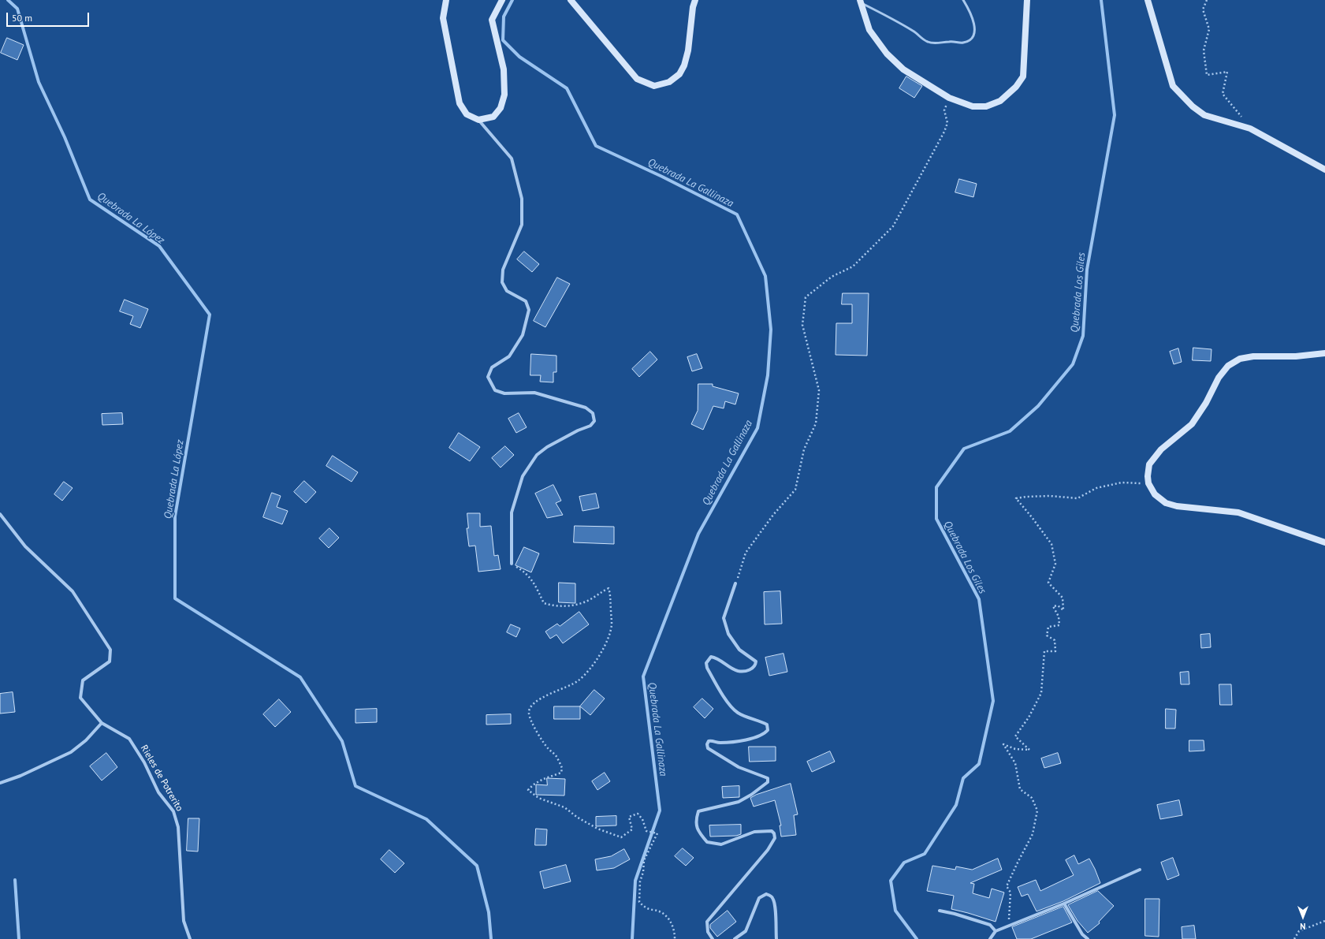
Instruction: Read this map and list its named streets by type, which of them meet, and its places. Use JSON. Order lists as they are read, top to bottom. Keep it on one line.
{"streets":{"street":["Rieles de Potrerito"]},"water":["Quebrada La Gallinaza","Quebrada La López","Quebrada Los Giles"],"scale_bar":"50 m","north":"bottom"}
